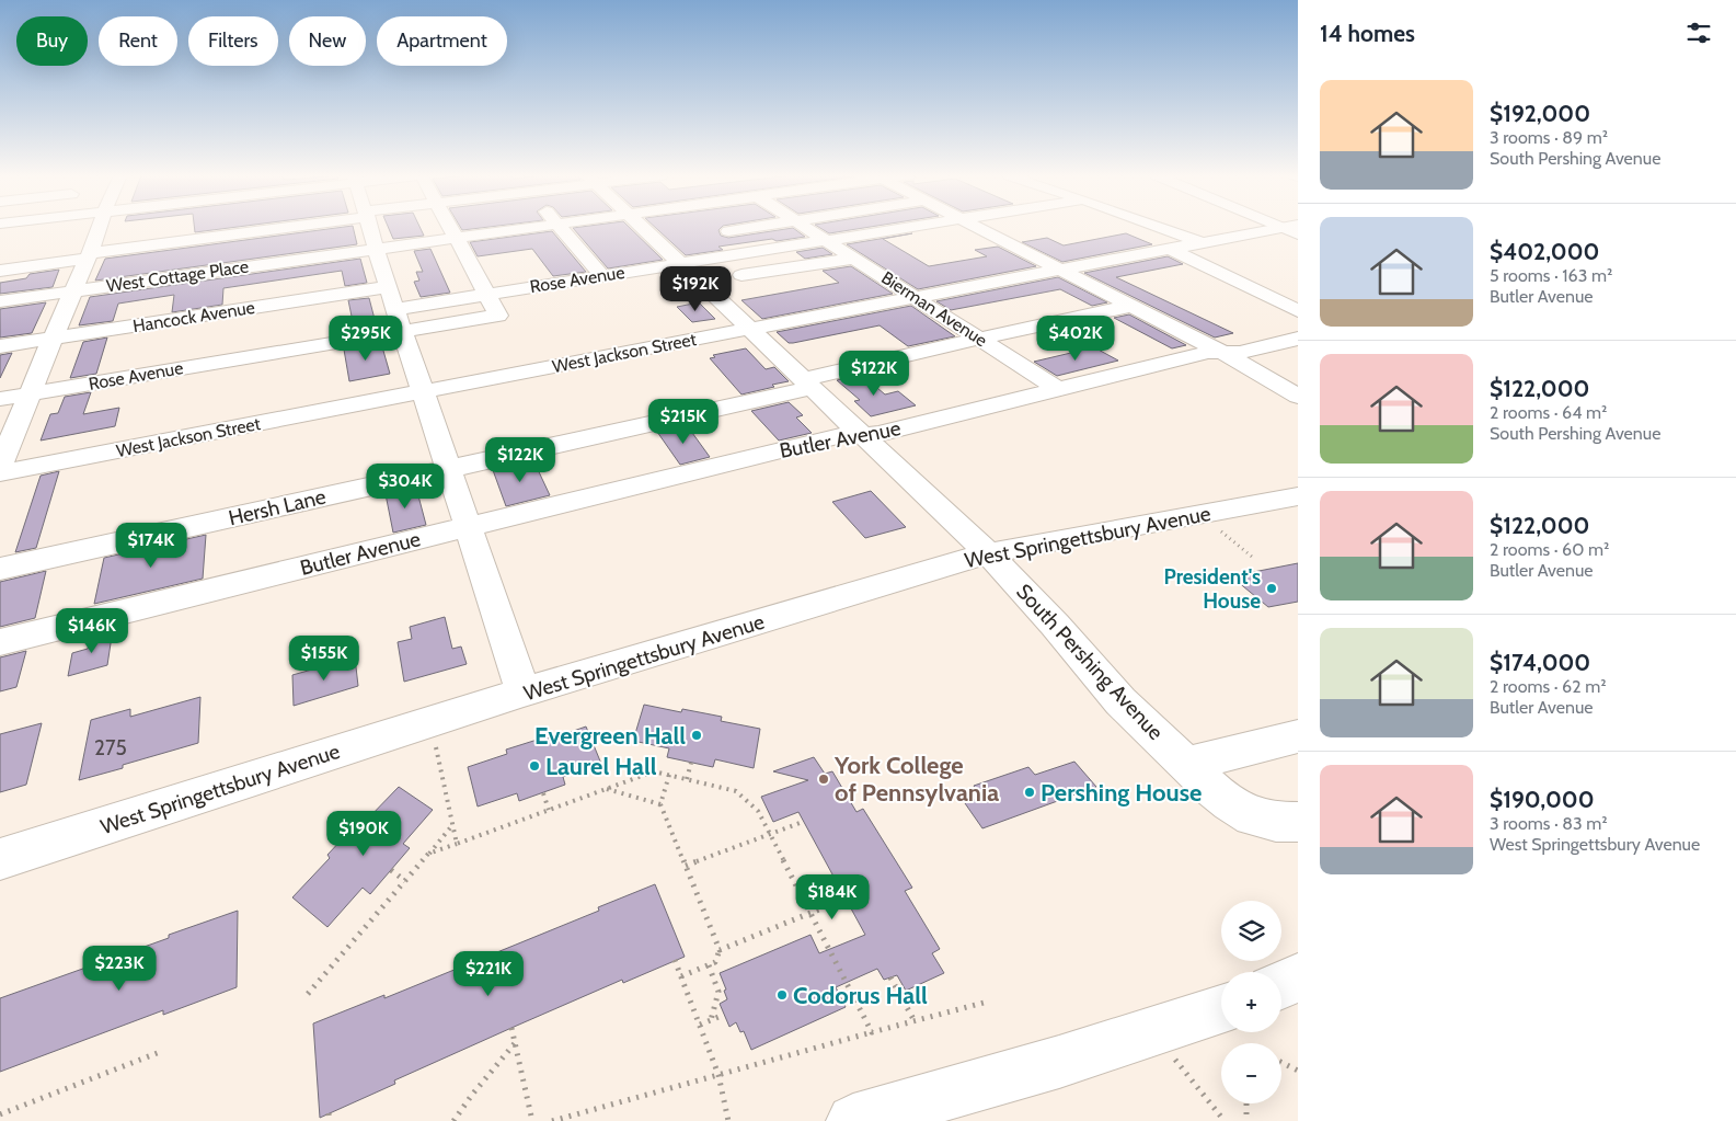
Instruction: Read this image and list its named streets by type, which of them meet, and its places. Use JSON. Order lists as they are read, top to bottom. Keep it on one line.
{"streets":{"street":["West Cottage Place","Rose Avenue","Bierman Avenue","Hancock Avenue","West Jackson Street","Butler Avenue","Hersh Lane","West Springettsbury Avenue","South Pershing Avenue"]},"crossings":[["Rose Avenue","Bierman Avenue"],["Rose Avenue","Hancock Avenue"],["Rose Avenue","South Pershing Avenue"],["Bierman Avenue","West Jackson Street"],["Bierman Avenue","Butler Avenue"],["Bierman Avenue","Hersh Lane"],["West Jackson Street","South Pershing Avenue"],["Butler Avenue","South Pershing Avenue"],["Hersh Lane","South Pershing Avenue"],["West Springettsbury Avenue","South Pershing Avenue"]],"places":["President's House","Evergreen Hall","Laurel Hall","York College of Pennsylvania","Pershing House","Codorus Hall"],"house_numbers":["275"],"page":{"heading":"14 homes","chip":["Buy","Rent","Filters","New","Apartment"],"list":[{"name":"$192,000","note":"3 rooms · 89 m² · South Pershing Avenue"},{"name":"$402,000","note":"5 rooms · 163 m² · Butler Avenue"},{"name":"$122,000","note":"2 rooms · 64 m² · South Pershing Avenue"},{"name":"$122,000","note":"2 rooms · 60 m² · Butler Avenue"},{"name":"$174,000","note":"2 rooms · 62 m² · Butler Avenue"},{"name":"$190,000","note":"3 rooms · 83 m² · West Springettsbury Avenue"}],"price":["$192K","$295K","$402K","$122K","$215K","$122K","$304K","$174K","$146K","$155K","$190K","$184K","$223K","$221K"],"map_buttons":["+","−"]}}
